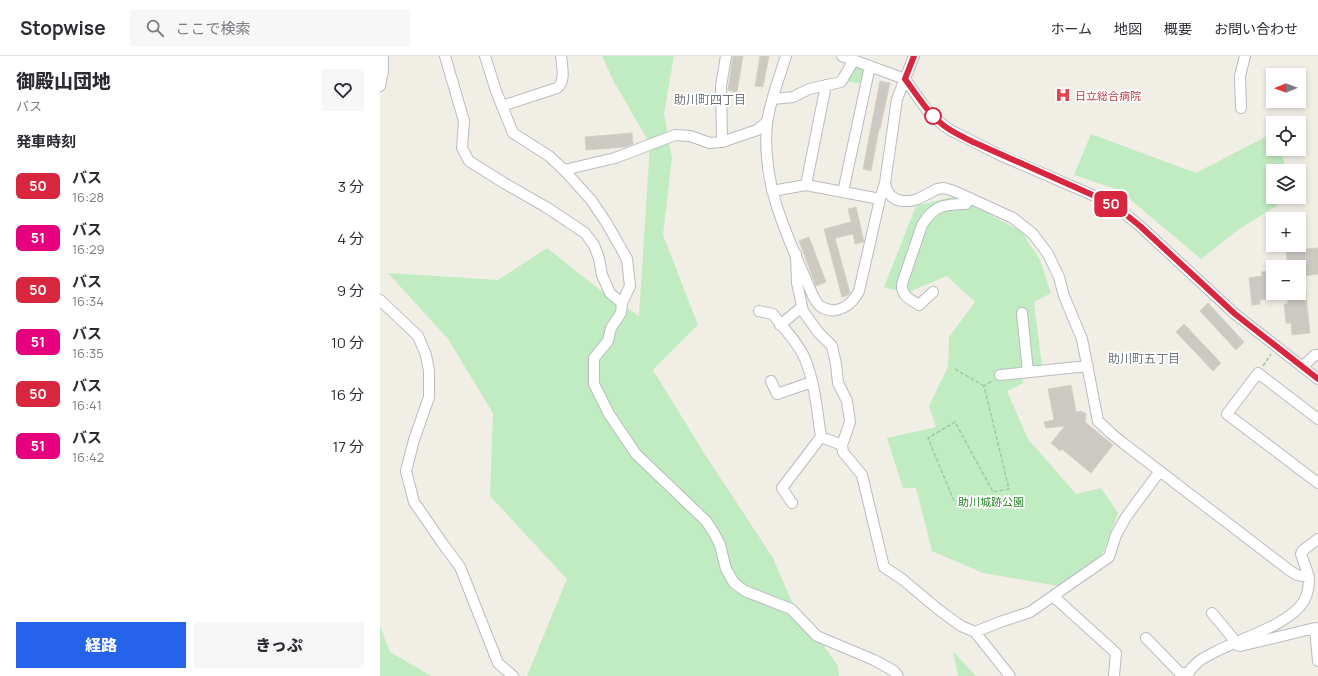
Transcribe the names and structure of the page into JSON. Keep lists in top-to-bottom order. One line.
{"districts":["助川町四丁目","助川町五丁目"],"parks":["助川城跡公園"],"places":{"hospital":["日立総合病院"]},"lines":["bus line 50"],"north":"left","page":{"header":"Stopwise","search":"ここで検索","nav":["ホーム","地図","概要","お問い合わせ"],"heading":[["御殿山団地","バス"],"発車時刻"],"on_map":"50","map_buttons":["+","−"],"list":[{"mark":"50","name":"バス","note":"16:28","value":"3 分"},{"mark":"51","name":"バス","note":"16:29","value":"4 分"},{"mark":"50","name":"バス","note":"16:34","value":"9 分"},{"mark":"51","name":"バス","note":"16:35","value":"10 分"},{"mark":"50","name":"バス","note":"16:41","value":"16 分"},{"mark":"51","name":"バス","note":"16:42","value":"17 分"}],"buttons":["経路","きっぷ"]}}
